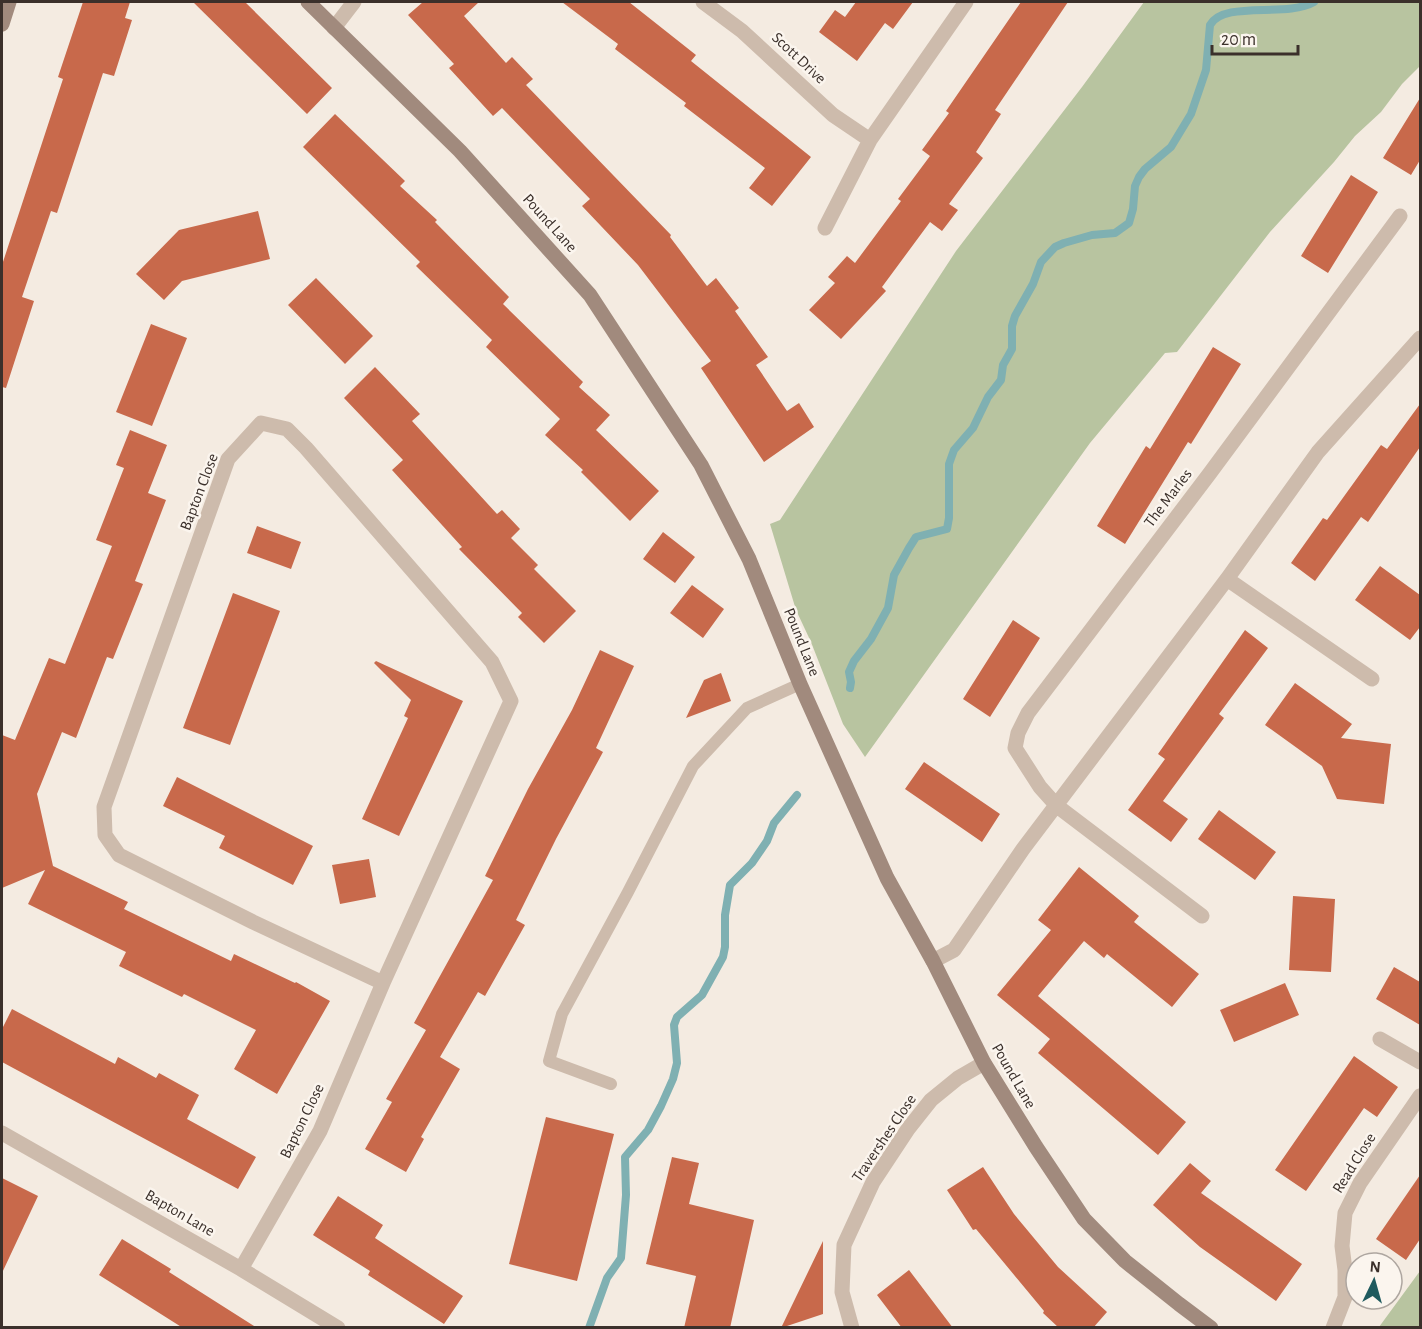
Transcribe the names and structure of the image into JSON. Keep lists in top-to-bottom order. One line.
{"streets":{"street":["Scott Drive","Pound Lane","Bapton Close","The Marles","Travershes Close","Read Close","Bapton Lane"]},"crossings":[["Pound Lane","Travershes Close"],["Bapton Close","Bapton Lane"]],"scale_bar":"20 m","north":"top"}
